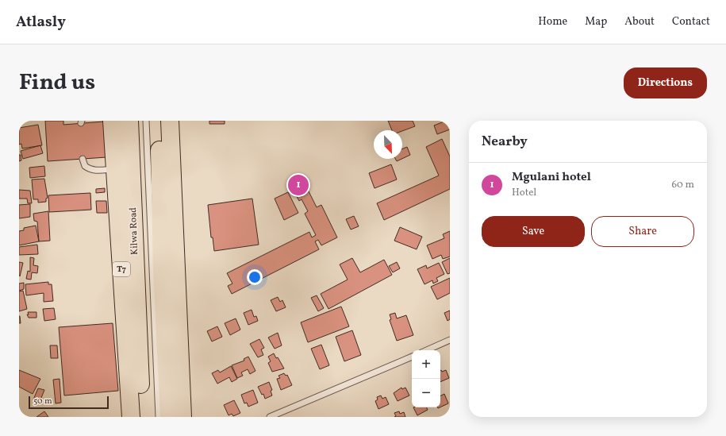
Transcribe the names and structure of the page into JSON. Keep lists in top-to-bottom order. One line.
{"streets":{"highway":["Kilwa Road","T7"]},"scale_bar":"50 m","north":"bottom right","page":{"header":"Atlasly","nav":["Home","Map","About","Contact"],"title":"Find us","buttons":["Directions",["Save","Share"]],"heading":"Nearby","list":[{"mark":"1","name":"Mgulani hotel","note":"Hotel","value":"60 m"}],"pins":"1","map_buttons":["+","−"],"scale":"50 m"}}
